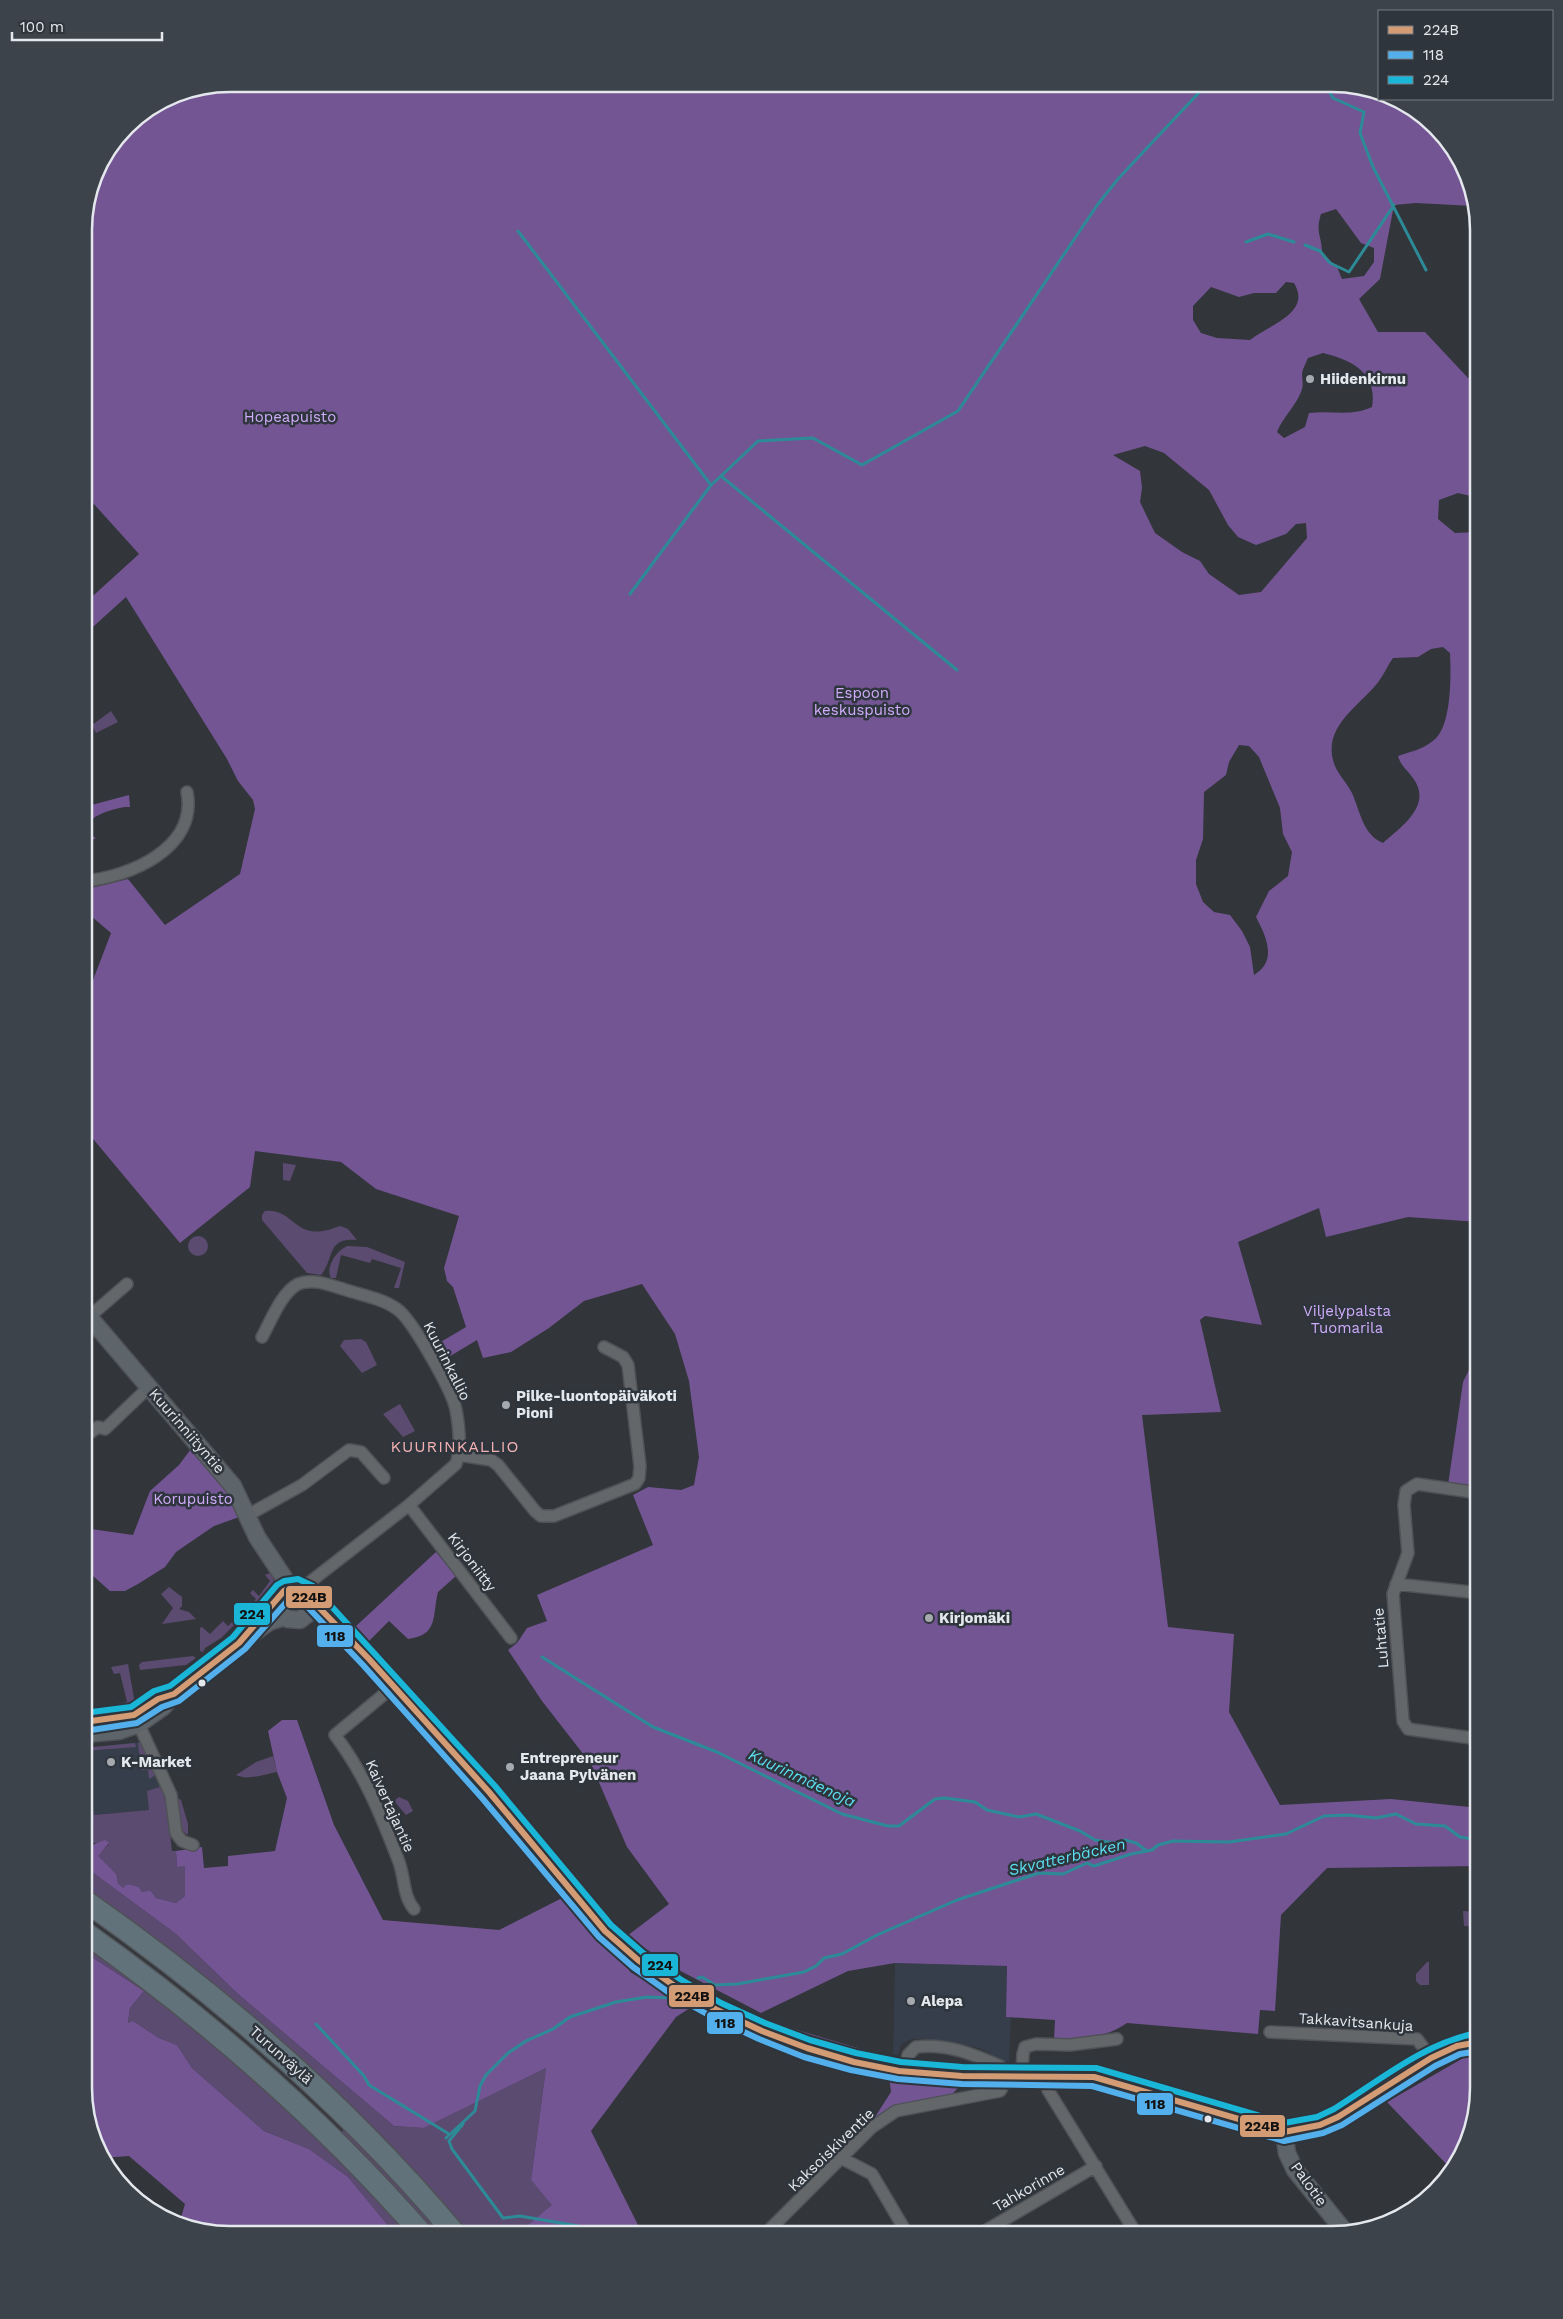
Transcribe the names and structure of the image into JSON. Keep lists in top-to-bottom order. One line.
{"streets":{"highway":["Turunväylä"],"street":["Kuurinkallio","Kuurinniityntie","Kirjoniitty","Luhtatie","Kaivertajantie","Takkavitsankuja","Kaksoiskiventie","Palotie","Tahkorinne"]},"districts":["KUURINKALLIO"],"water":["Kuurinmäenoja","Skvatterbäcken"],"parks":["Hopeapuisto","Espoon keskuspuisto","Viljelypalsta Tuomarila","Korupuisto"],"places":["Hiidenkirnu","Pilke-luontopäiväkoti Pioni","Kirjomäki","K-Market","Entrepreneur Jaana Pylvänen","Alepa"],"lines":["transit line 224","transit line 224B","transit line 118"],"legend":["224B","118","224"],"scale_bar":"100 m"}
